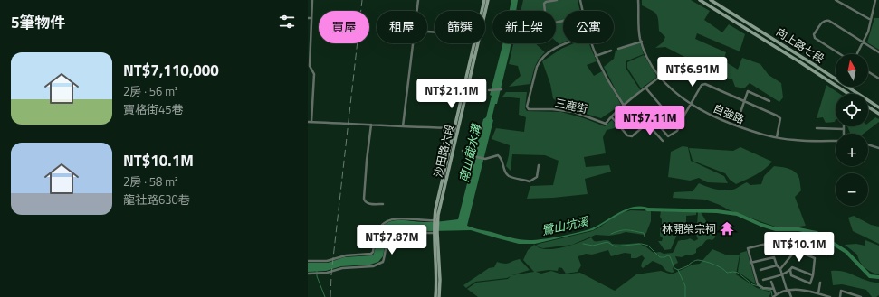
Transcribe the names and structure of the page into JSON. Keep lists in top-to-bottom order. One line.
{"streets":{"street":["向上路七段","三鹿街","自強路","沙田路六段"]},"crossings":[["三鹿街","自強路"]],"water":["南山截水溝","鷺山坑溪"],"places":{"temple":["林開榮宗祠"]},"north":"top","page":{"heading":"5筆物件","chip":["買屋","租屋","篩選","新上架","公寓"],"list":[{"name":"NT$7,110,000","note":"2房 · 56 m² · 寶格街45巷"},{"name":"NT$10.1M","note":"2房 · 58 m² · 龍社路630巷"}],"map_buttons":["+","−"],"price":["NT$6.91M","NT$21.1M","NT$7.11M","NT$7.87M","NT$10.1M"]}}
